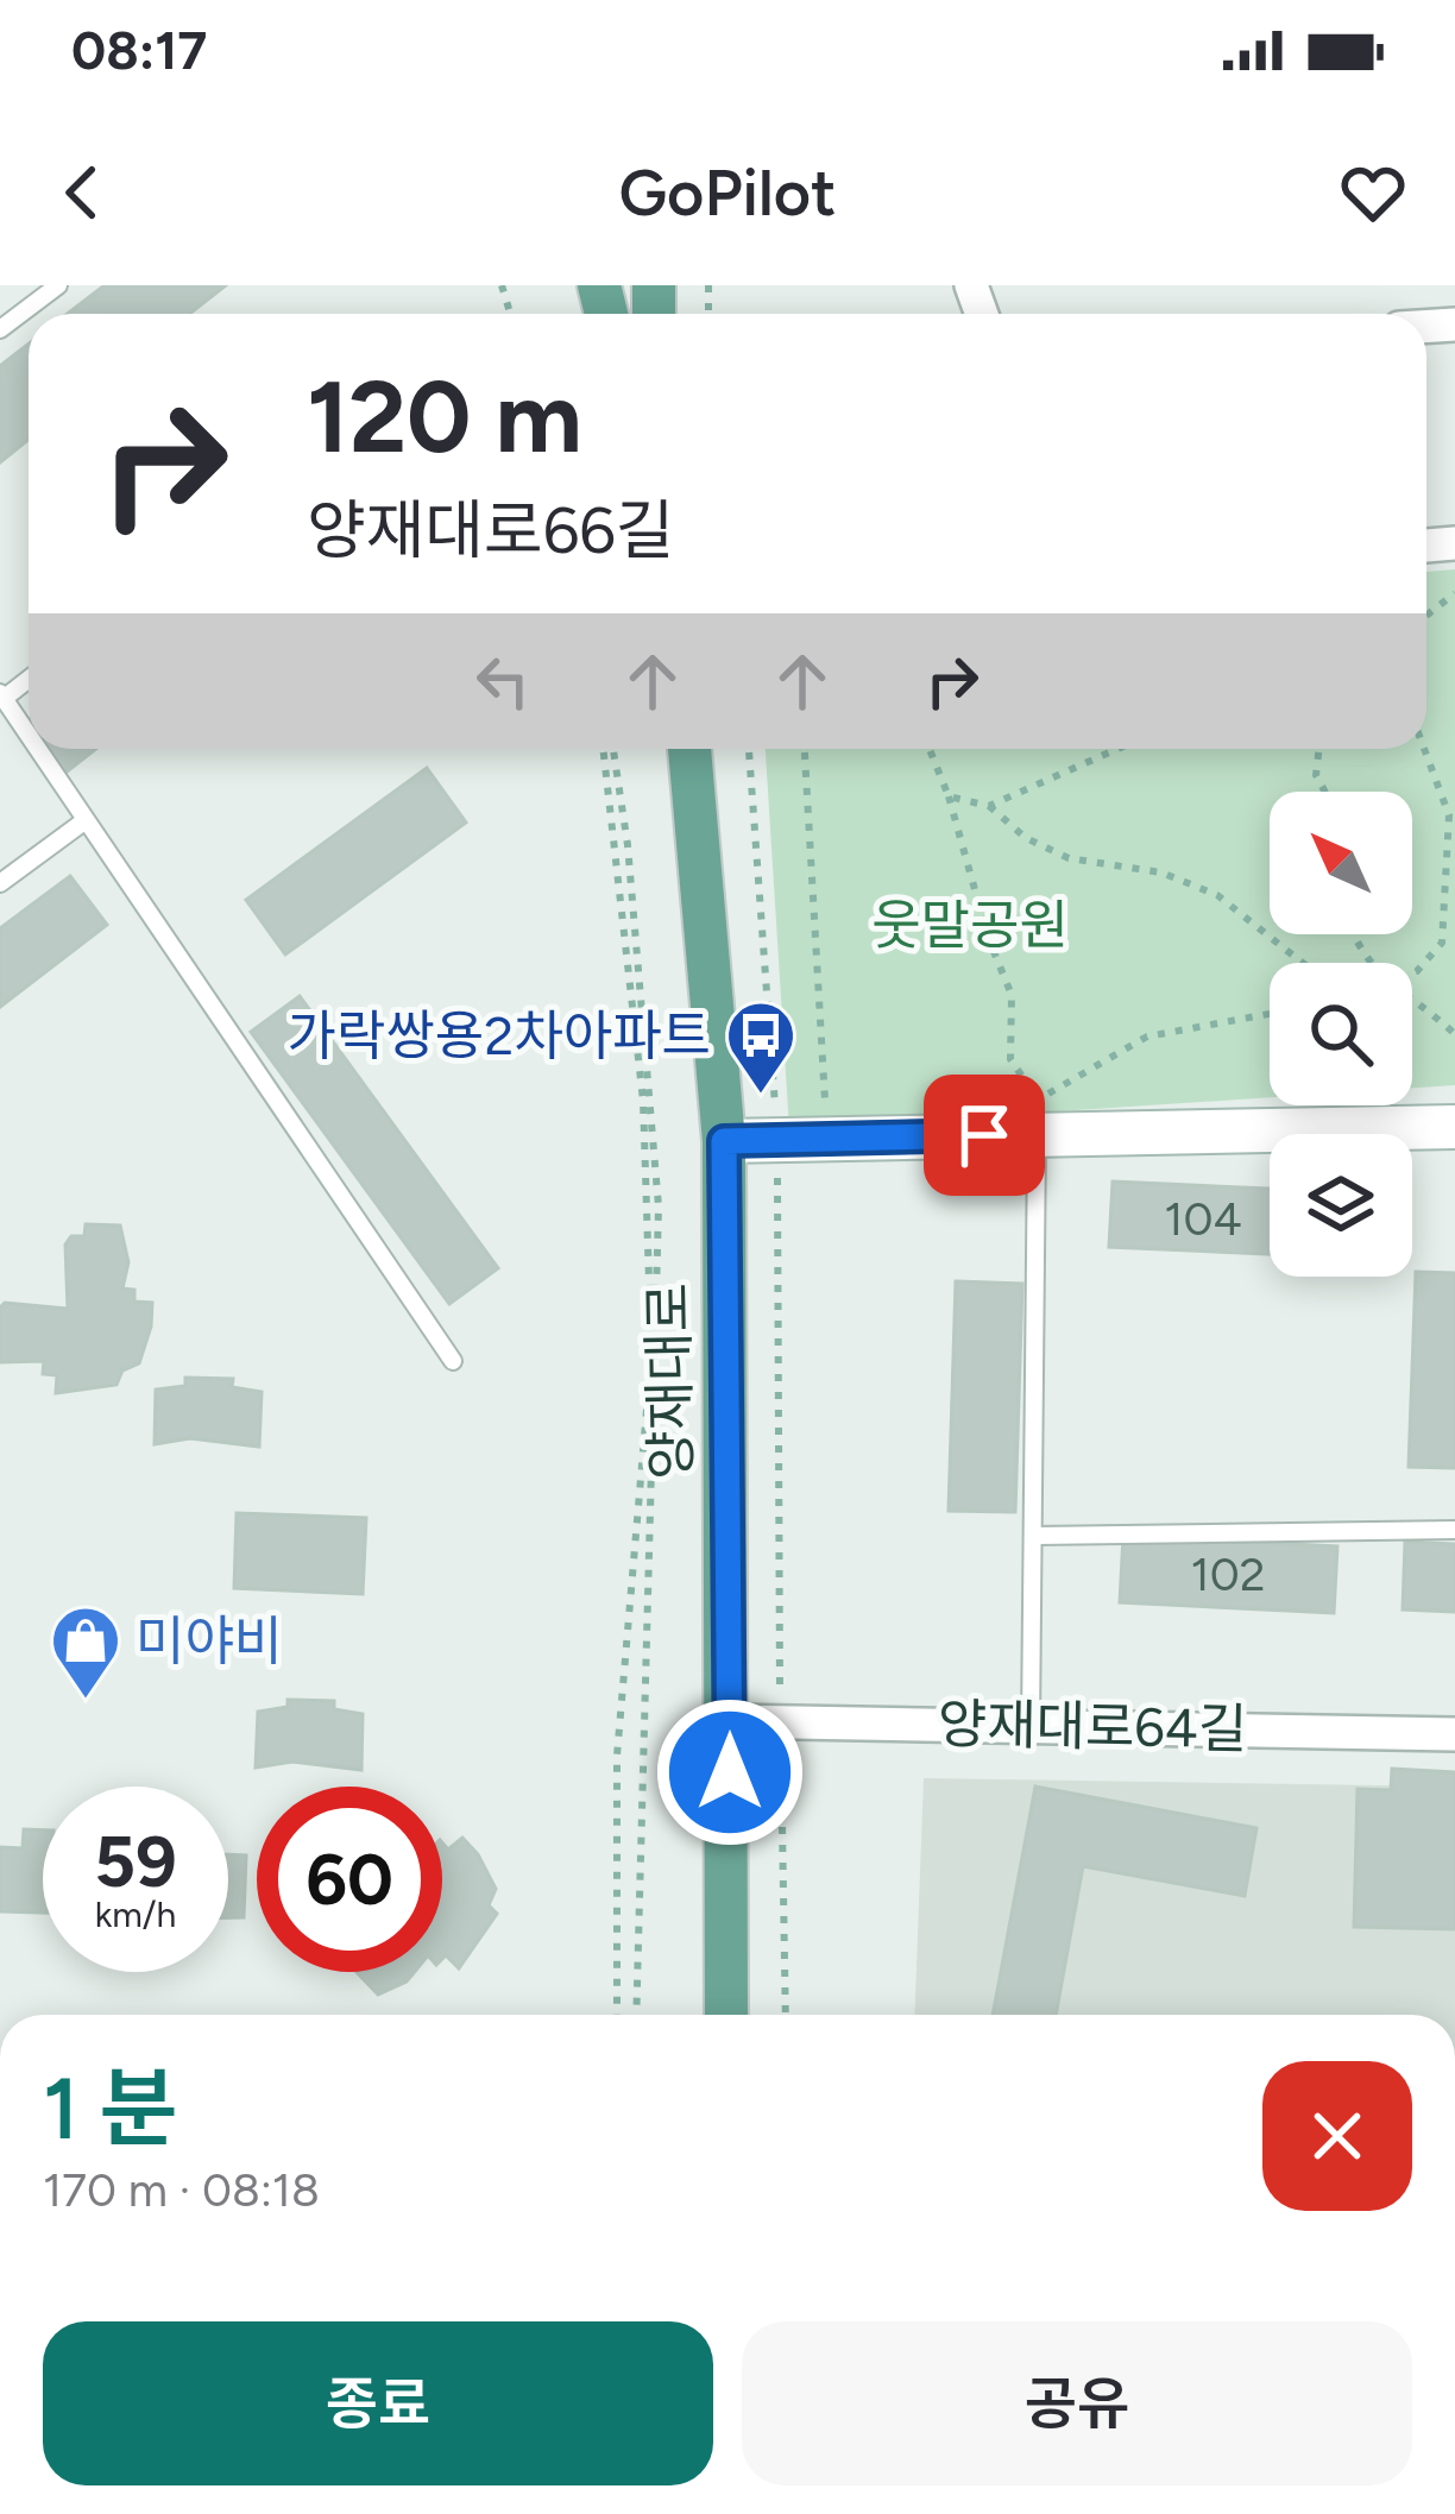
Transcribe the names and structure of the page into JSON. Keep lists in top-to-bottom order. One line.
{"streets":{"main road":["양재대로"],"street":["양재대로64길"]},"crossings":[["양재대로","양재대로64길"]],"parks":["웃말공원"],"places":{"bus stop":["가락쌍용2차아파트"],"shop":["미야비"]},"house_numbers":["104","102"],"north":"top left","page":{"status":"08:17","header":"GoPilot","turn":["120 m","양재대로66길"],"speed":"59 km/h","limit":"60","heading":["1 분","170 m · 08:18"],"buttons":["종료","공유"]}}
